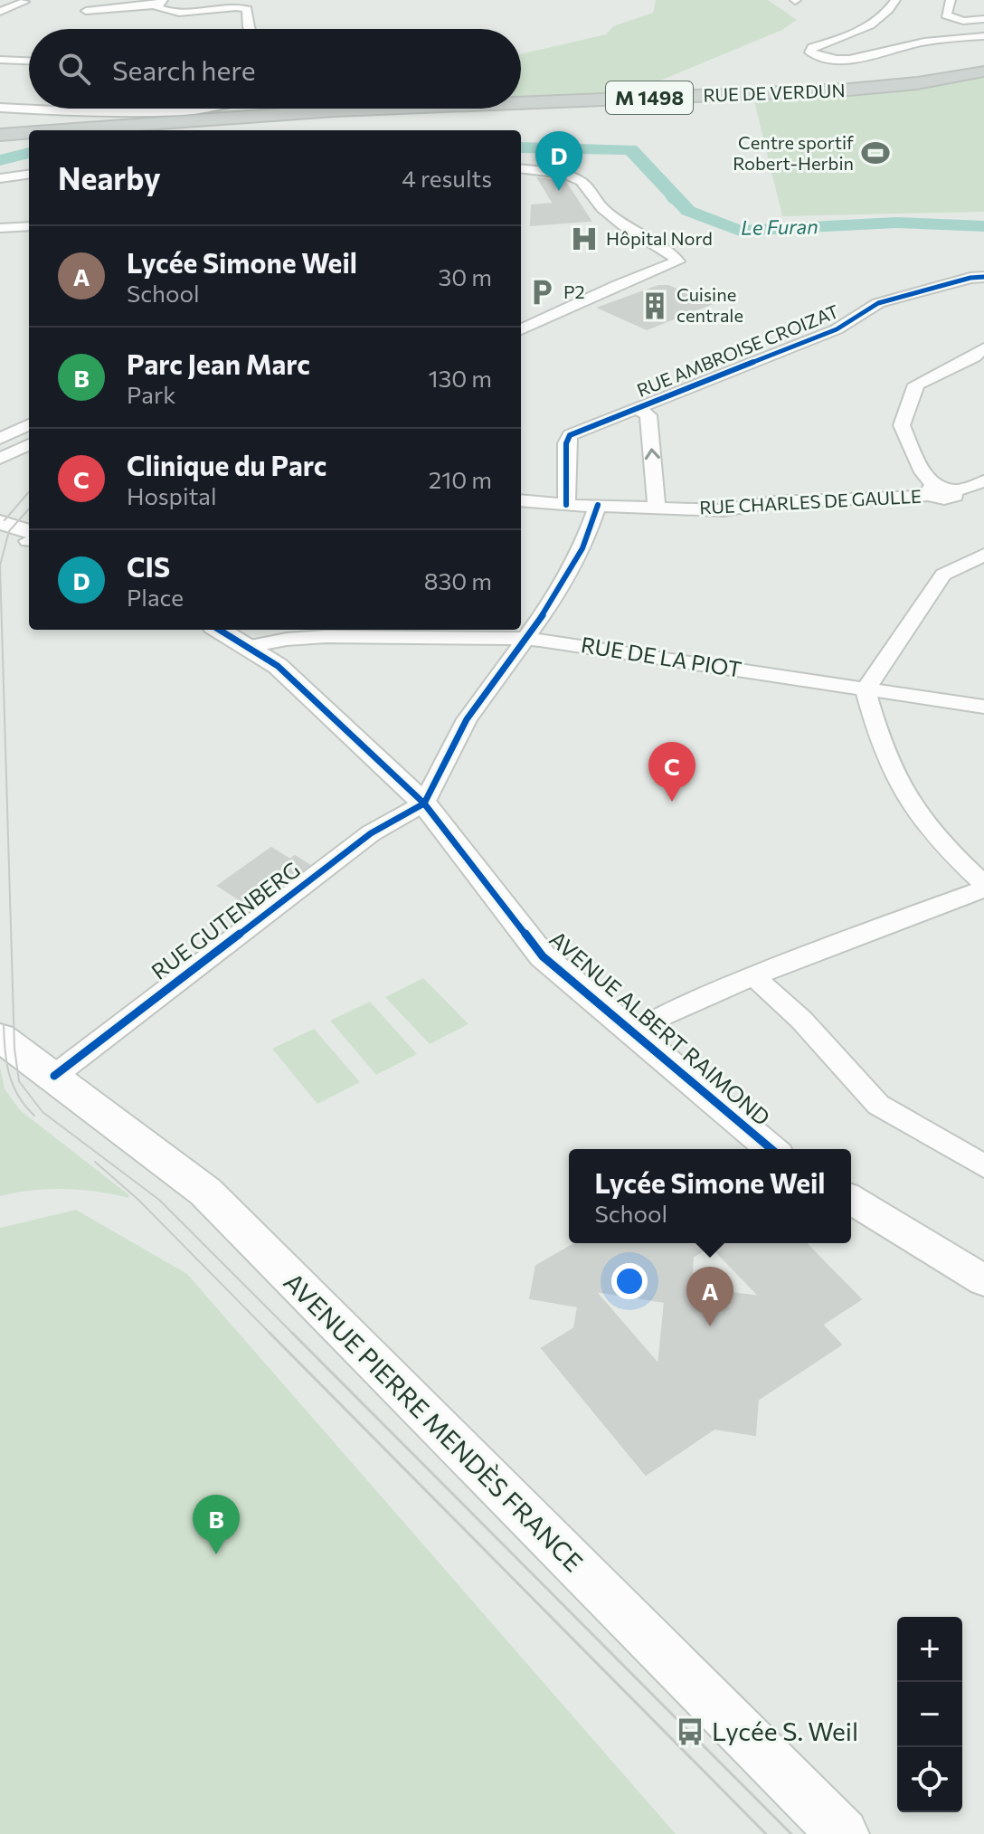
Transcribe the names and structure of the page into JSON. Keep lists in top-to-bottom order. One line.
{"streets":{"main road":["RUE DE VERDUN","M 1498","AVENUE PIERRE MENDÈS FRANCE"],"street":["RUE AMBROISE CROIZAT","RUE CHARLES DE GAULLE","RUE DE LA PIOT","RUE GUTENBERG","AVENUE ALBERT RAIMOND"]},"crossings":[["RUE AMBROISE CROIZAT","RUE CHARLES DE GAULLE"],["RUE DE LA PIOT","AVENUE ALBERT RAIMOND"],["RUE GUTENBERG","AVENUE ALBERT RAIMOND"],["RUE GUTENBERG","AVENUE PIERRE MENDÈS FRANCE"]],"water":["Le Furan"],"places":{"sports":["Centre sportif Robert-Herbin"],"hospital":["Hôpital Nord"],"parking":["P2"],"building":["Cuisine centrale"],"bus stop":["Lycée S. Weil"]},"page":{"search":"Search here","heading":["Nearby","4 results"],"pins":["D","C","A","B"],"list":[{"mark":"A","name":"Lycée Simone Weil","note":"School","value":"30 m"},{"mark":"B","name":"Parc Jean Marc","note":"Park","value":"130 m"},{"mark":"C","name":"Clinique du Parc","note":"Hospital","value":"210 m"},{"mark":"D","name":"CIS","note":"Place","value":"830 m"}],"popup":["Lycée Simone Weil","School"],"map_buttons":["+","−"]}}
